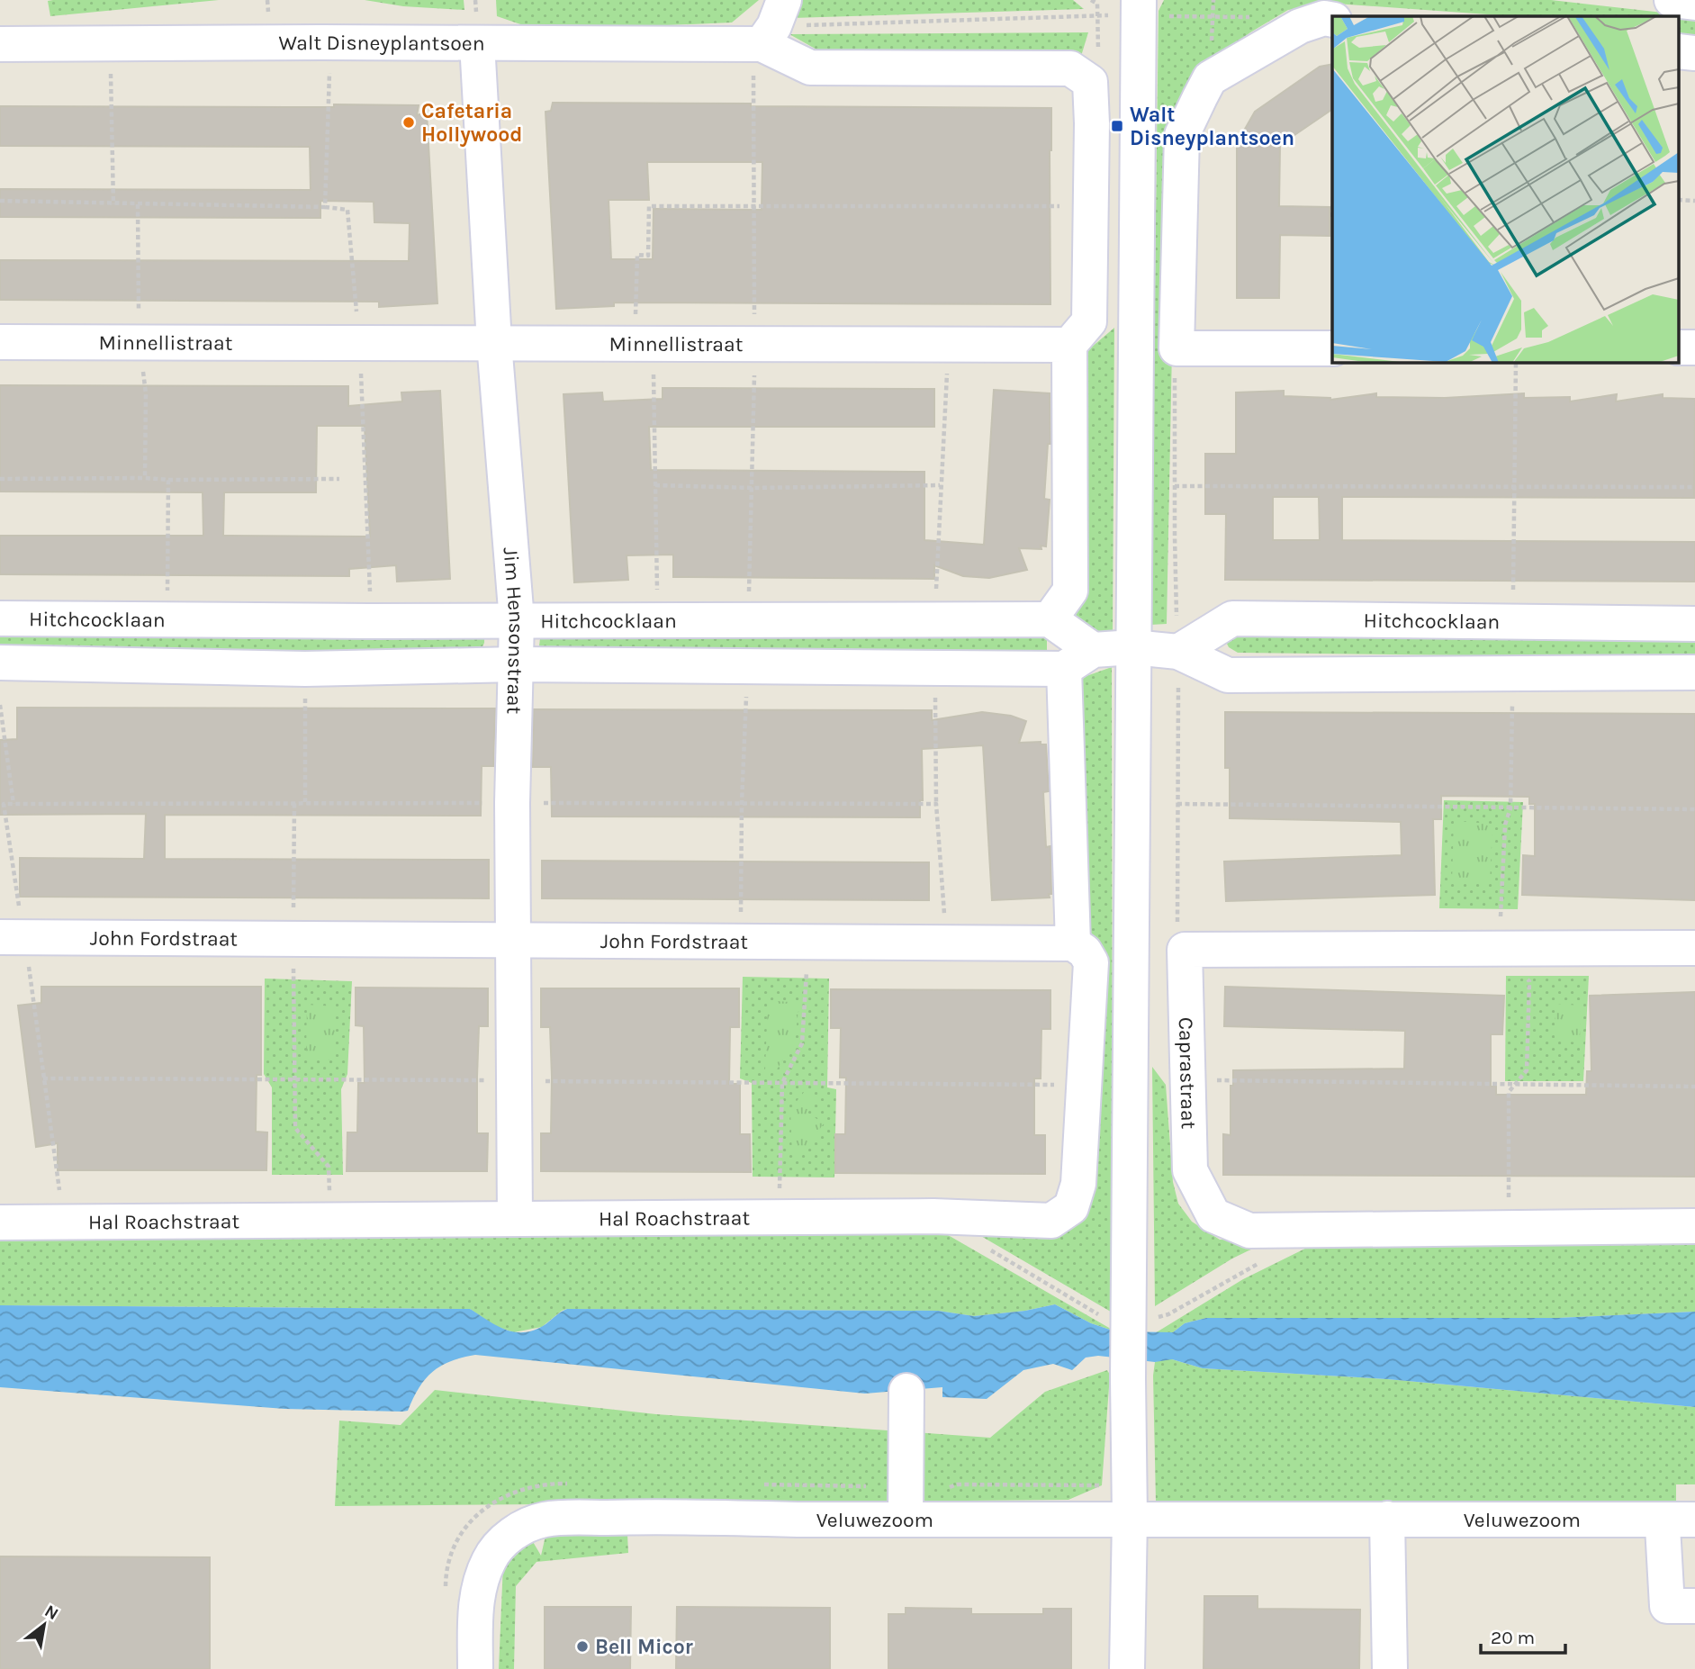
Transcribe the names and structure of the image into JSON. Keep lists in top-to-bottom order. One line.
{"streets":{"street":["Walt Disneyplantsoen","Minnellistraat","Hitchcocklaan","Jim Hensonstraat","John Fordstraat","Caprastraat","Hal Roachstraat","Veluwezoom"]},"crossings":[["Walt Disneyplantsoen","Jim Hensonstraat"],["Minnellistraat","Jim Hensonstraat"],["Hitchcocklaan","Jim Hensonstraat"],["Jim Hensonstraat","John Fordstraat"],["Jim Hensonstraat","Hal Roachstraat"],["John Fordstraat","Hal Roachstraat"]],"places":{"other":["Cafetaria Hollywood","Bell Micor"],"transit":["Walt Disneyplantsoen"]},"scale_bar":"20 m","north":"top right"}
